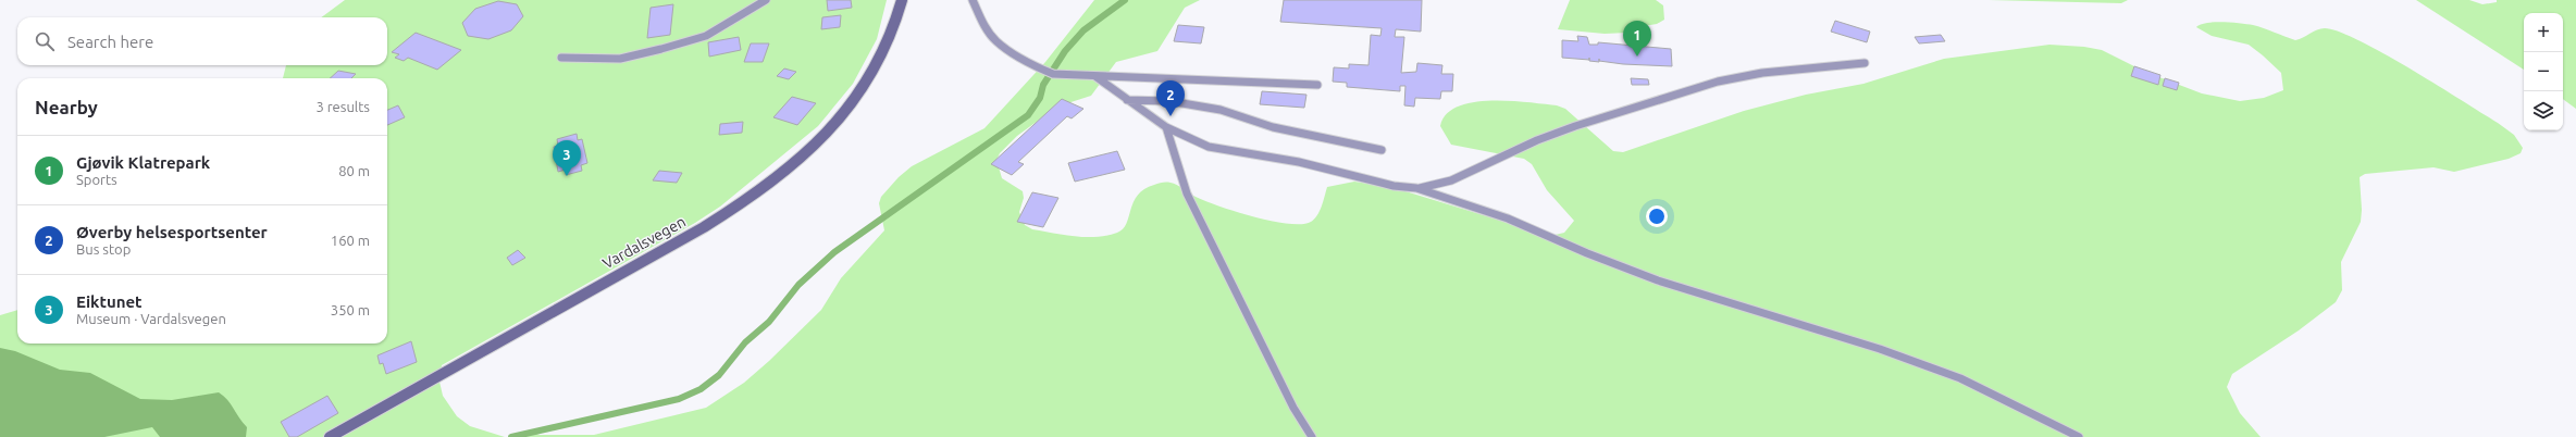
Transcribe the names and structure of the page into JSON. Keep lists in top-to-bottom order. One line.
{"streets":{"main road":["Vardalsvegen"]},"page":{"map_buttons":["+","−"],"search":"Search here","pins":["1","2","3"],"heading":["Nearby","3 results"],"list":[{"mark":"1","name":"Gjøvik Klatrepark","note":"Sports","value":"80 m"},{"mark":"2","name":"Øverby helsesportsenter","note":"Bus stop","value":"160 m"},{"mark":"3","name":"Eiktunet","note":"Museum · Vardalsvegen","value":"350 m"}]}}
